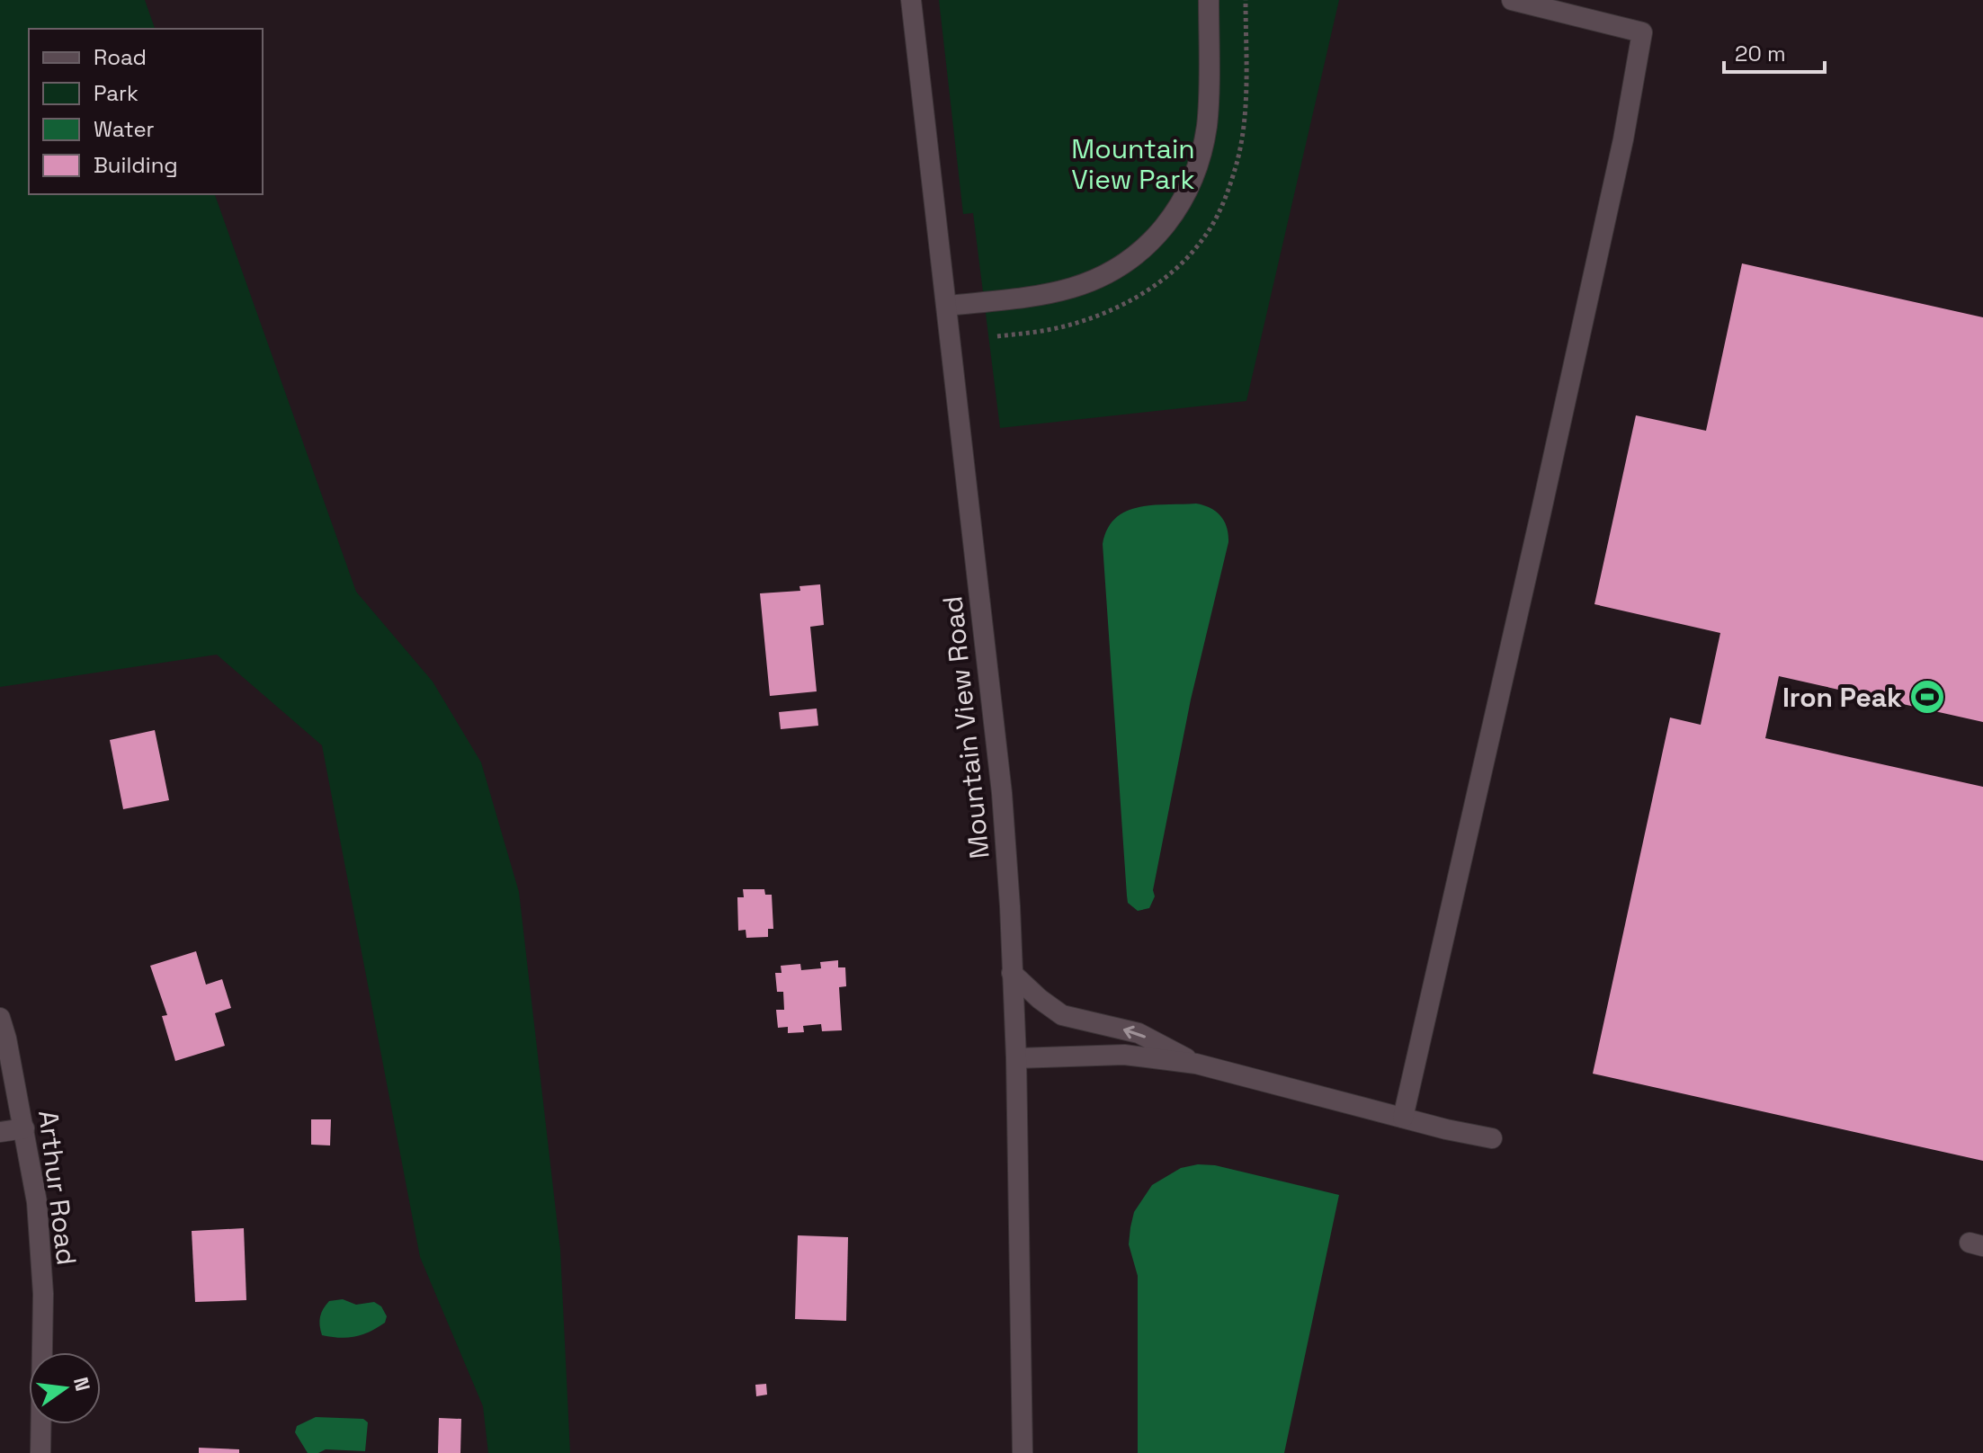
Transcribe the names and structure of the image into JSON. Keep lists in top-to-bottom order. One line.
{"streets":{"street":["Mountain View Road","Arthur Road"]},"parks":["Mountain View Park"],"places":{"sports":["Iron Peak"]},"legend":["Road","Park","Water","Building"],"scale_bar":"20 m","north":"right"}
